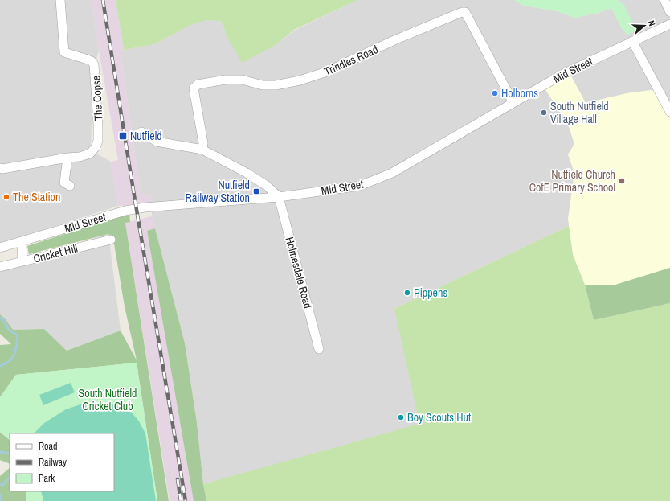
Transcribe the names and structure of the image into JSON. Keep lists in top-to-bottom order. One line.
{"streets":{"street":["Trindles Road","Mid Street","The Copse","Cricket Hill","Holmesdale Road"]},"crossings":[["Trindles Road","Mid Street"],["Mid Street","Holmesdale Road"]],"parks":["South Nutfield Cricket Club"],"places":{"other":["Holborns","South Nutfield Village Hall","Nutfield Church CofE Primary School","The Station","Pippens","Boy Scouts Hut"],"transit":["Nutfield","Nutfield Railway Station"]},"legend":["Road","Railway","Park"],"north":"right"}
